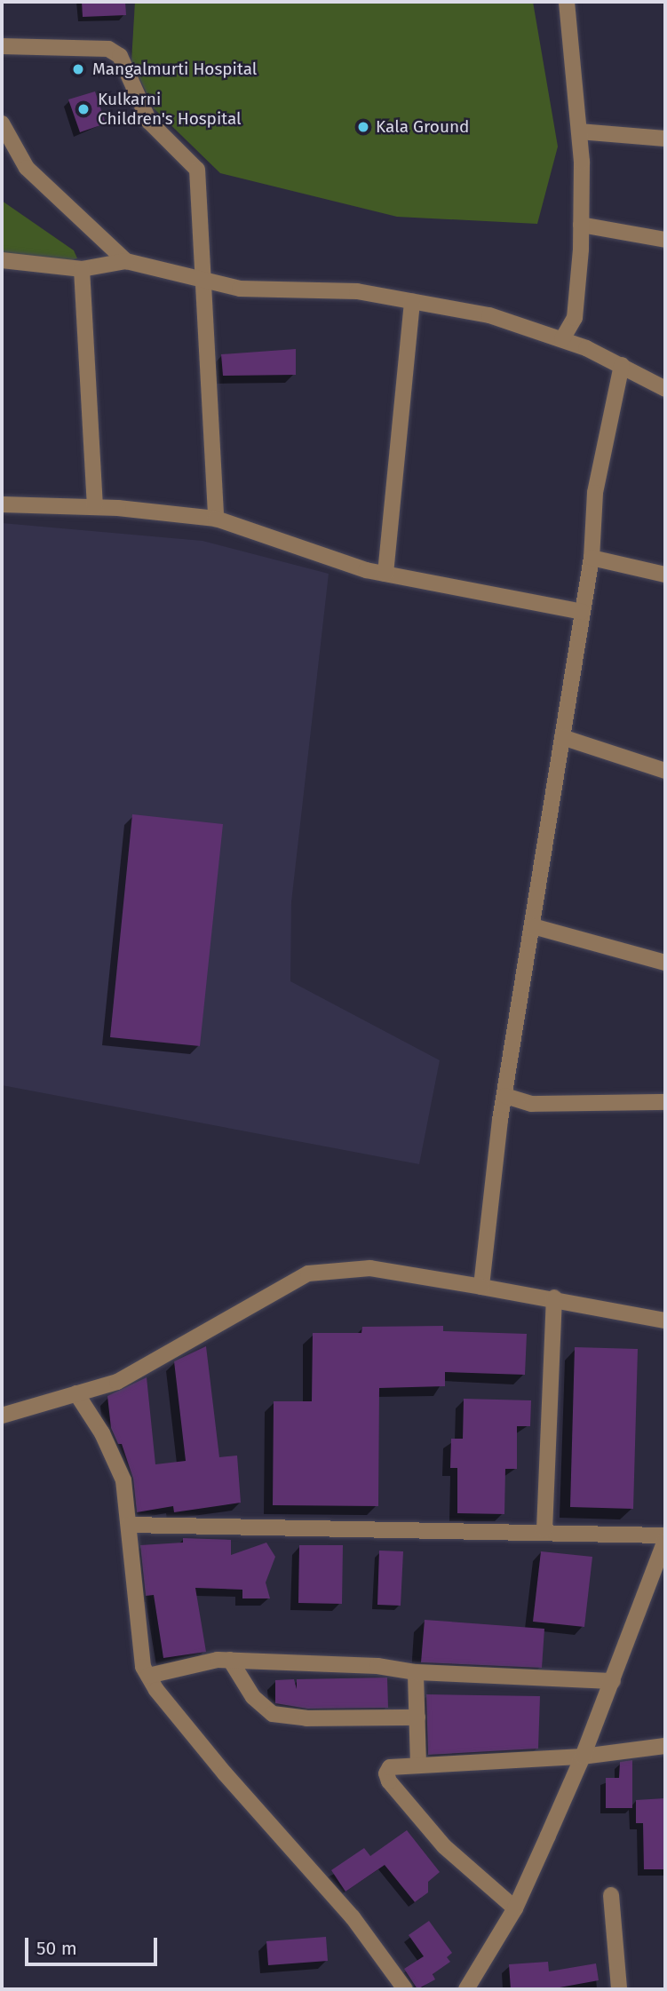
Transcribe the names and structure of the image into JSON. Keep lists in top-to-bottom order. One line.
{"places":["Mangalmurti Hospital","Kulkarni Children's Hospital","Kala Ground"],"scale_bar":"50 m"}
